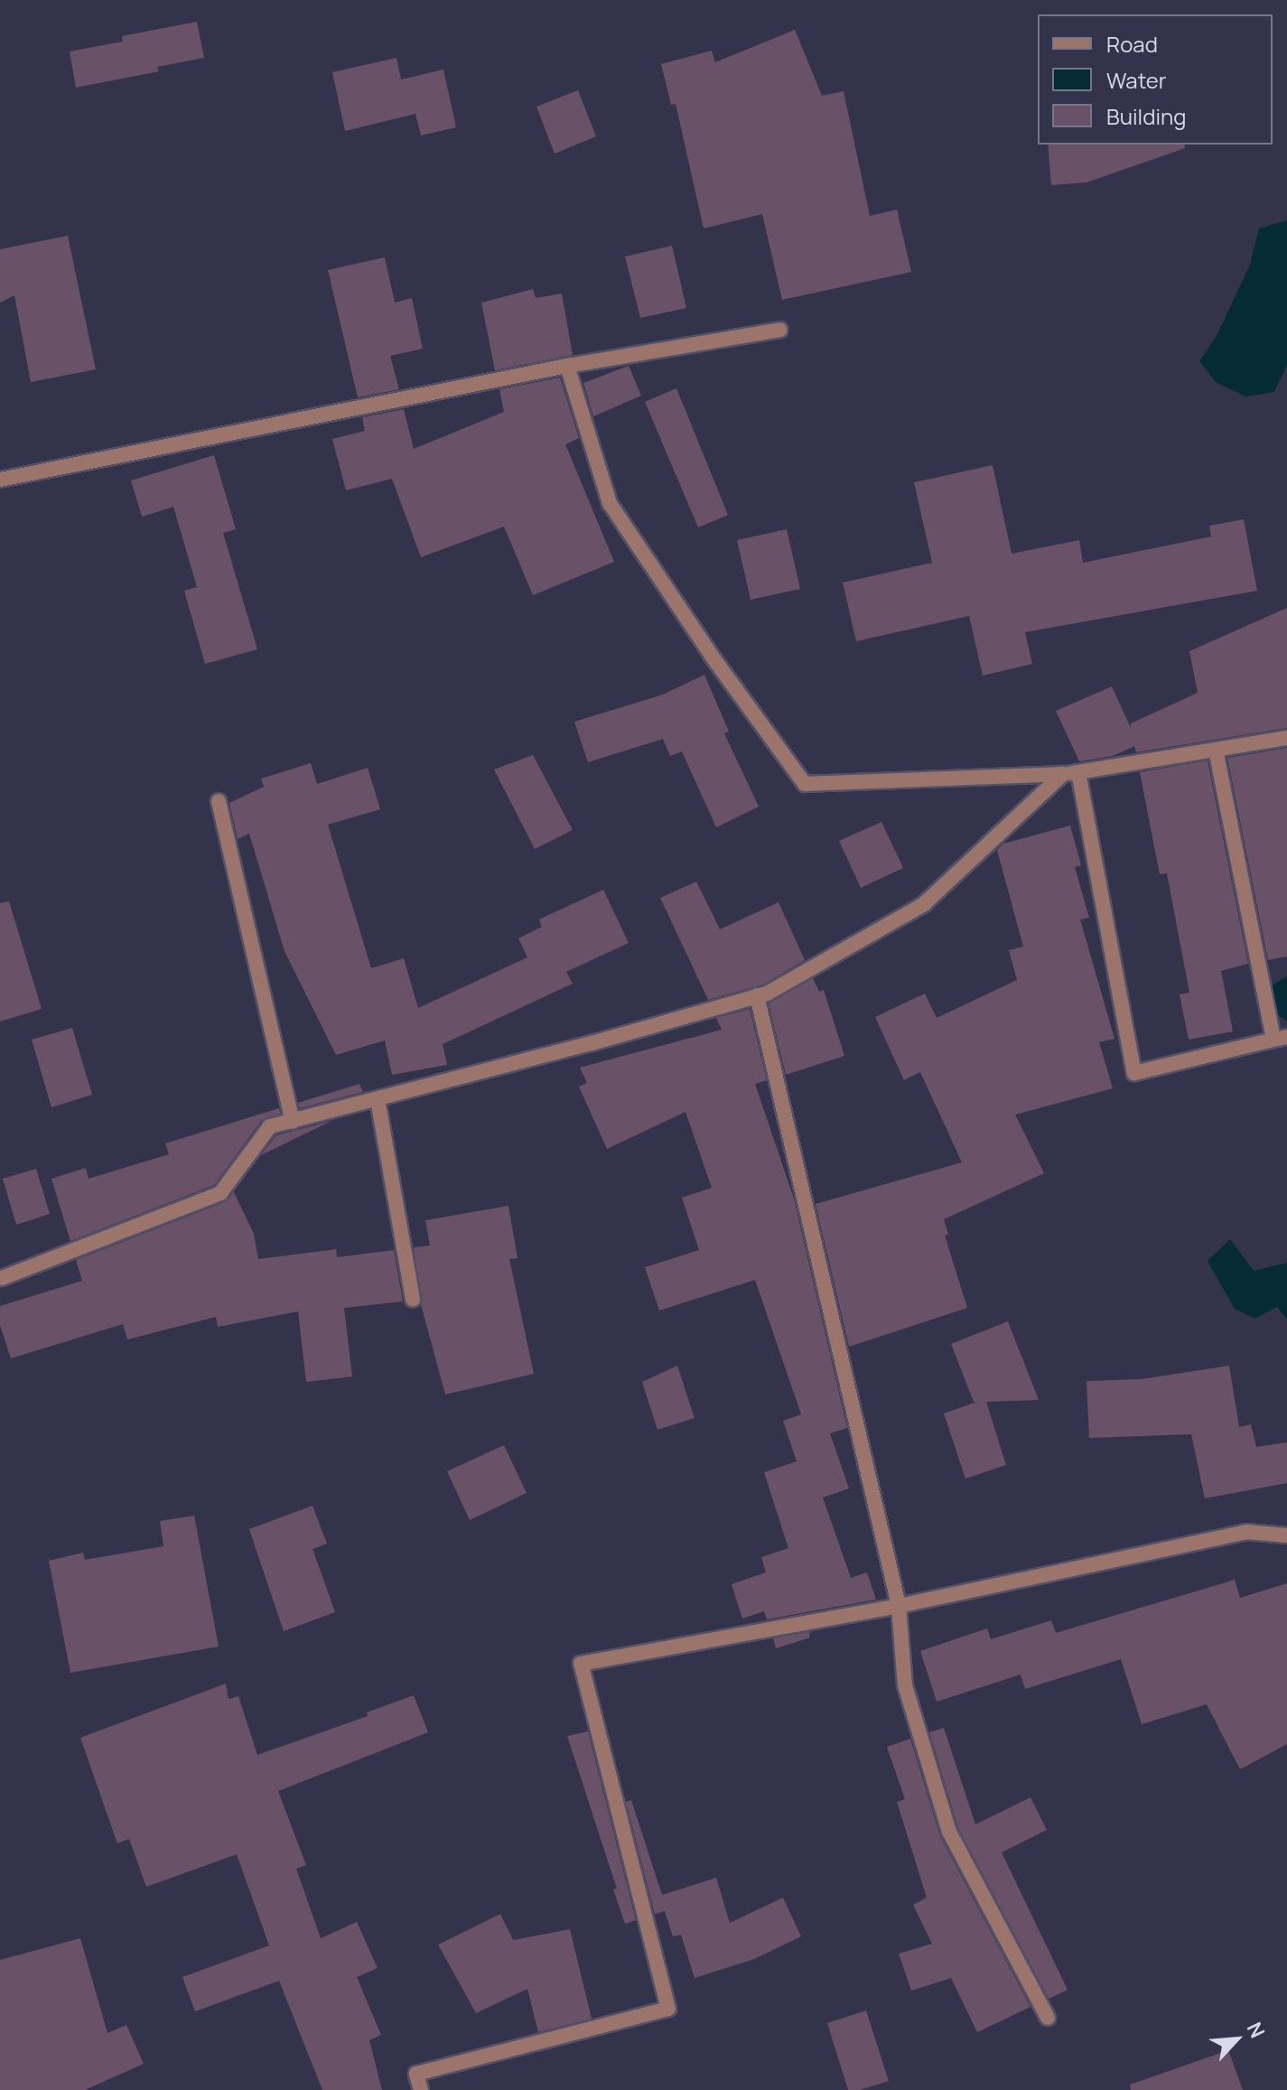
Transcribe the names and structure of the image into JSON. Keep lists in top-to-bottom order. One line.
{"legend":["Road","Water","Building"],"north":"top right"}
